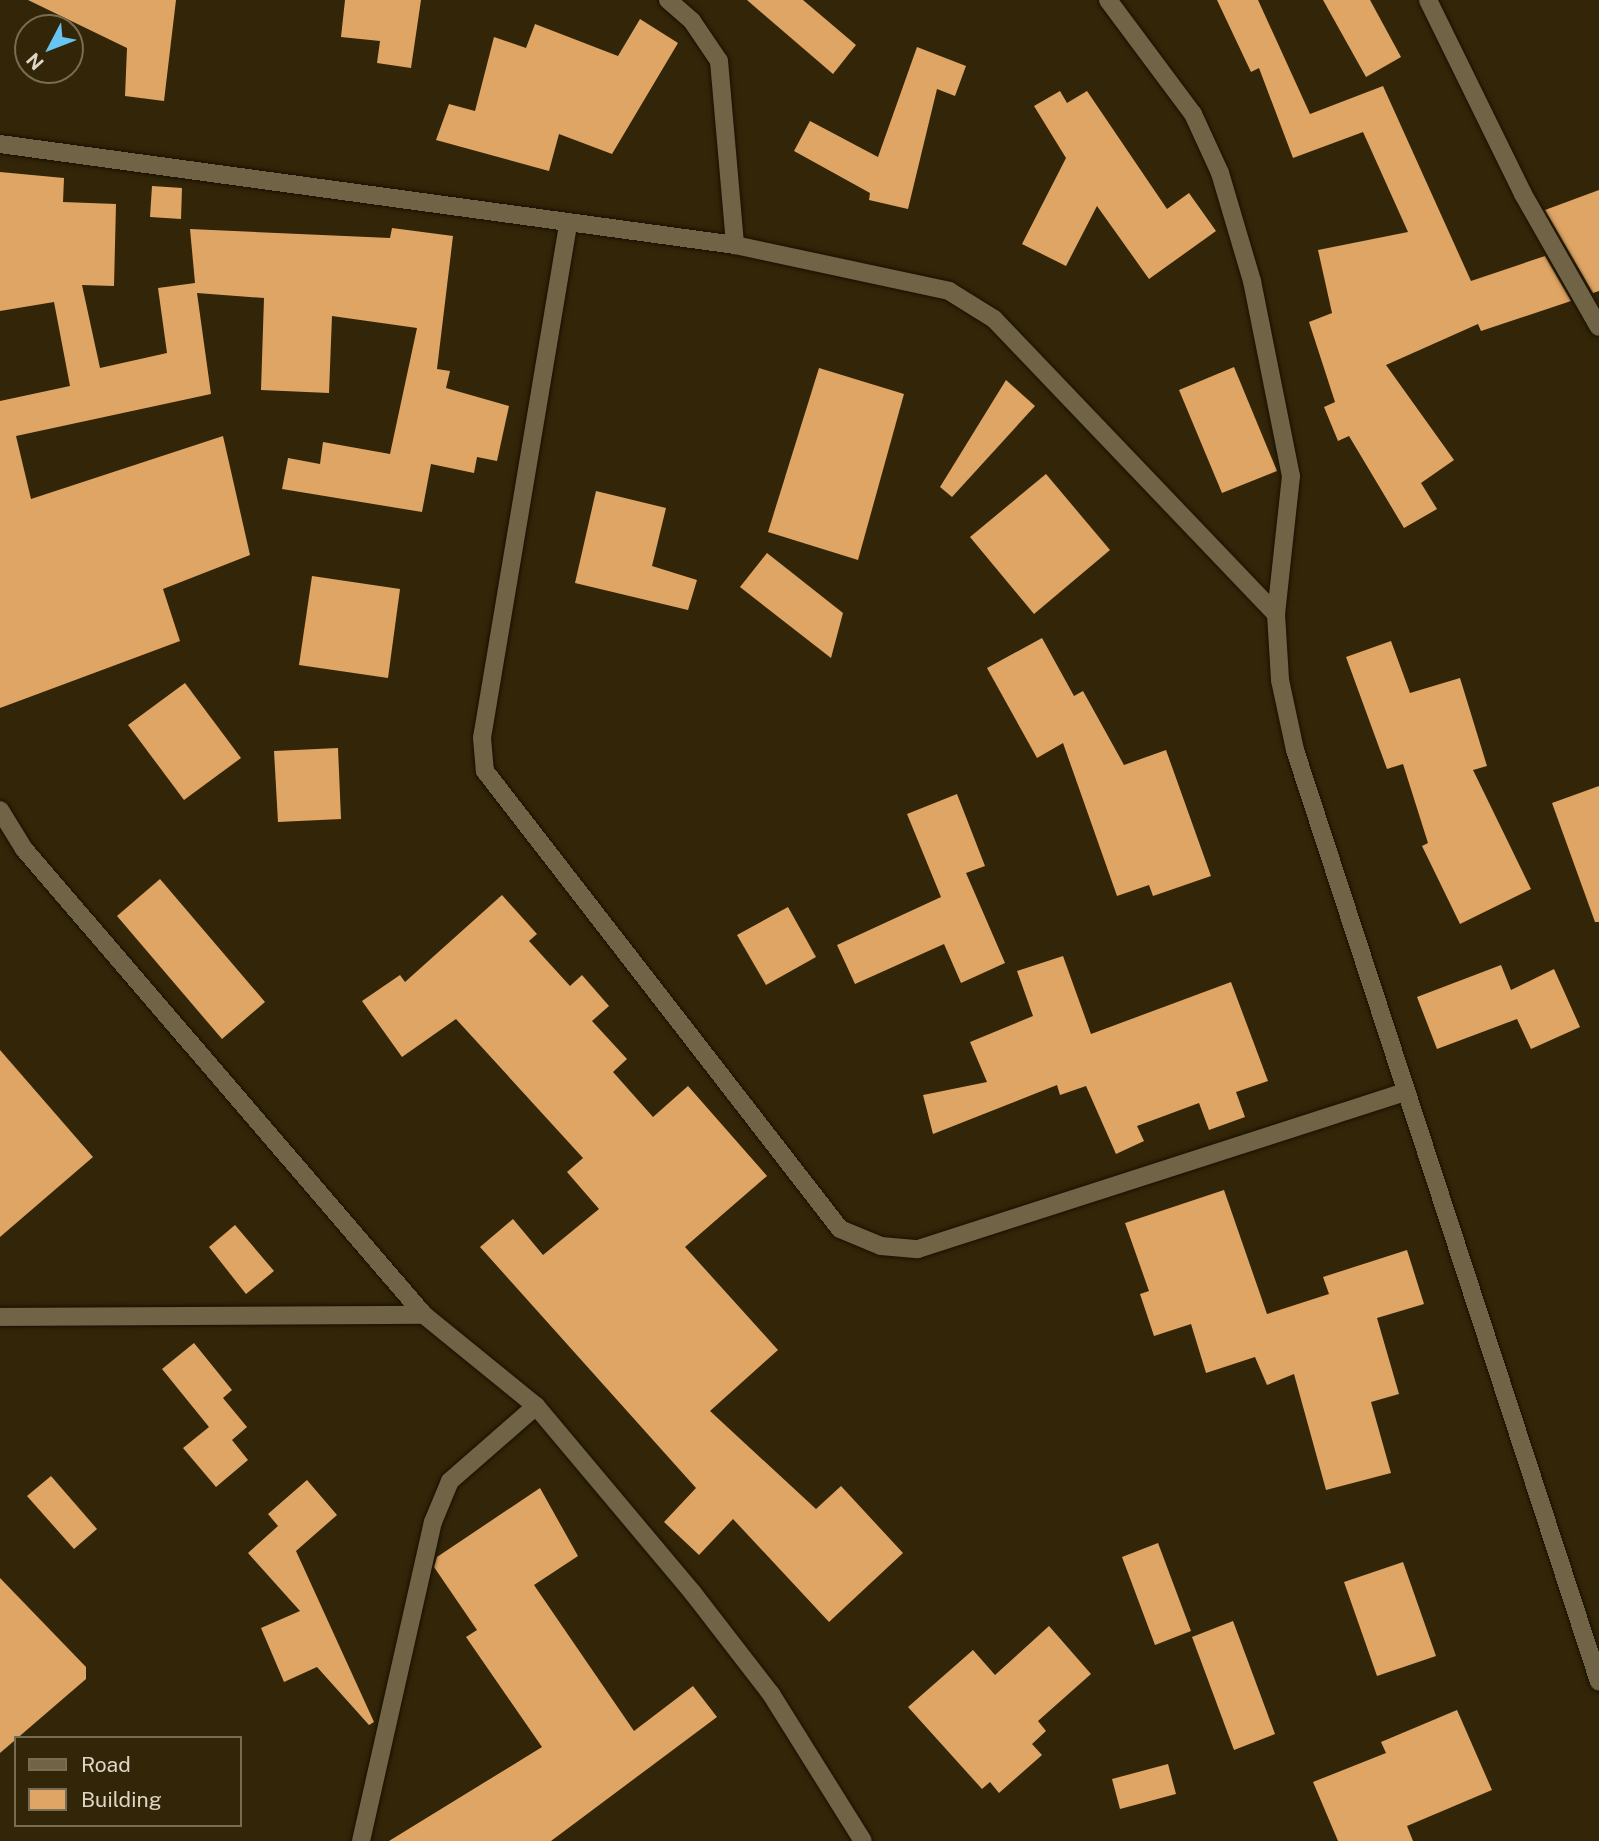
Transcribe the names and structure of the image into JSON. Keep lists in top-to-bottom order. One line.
{"legend":["Road","Building"],"north":"bottom left"}
